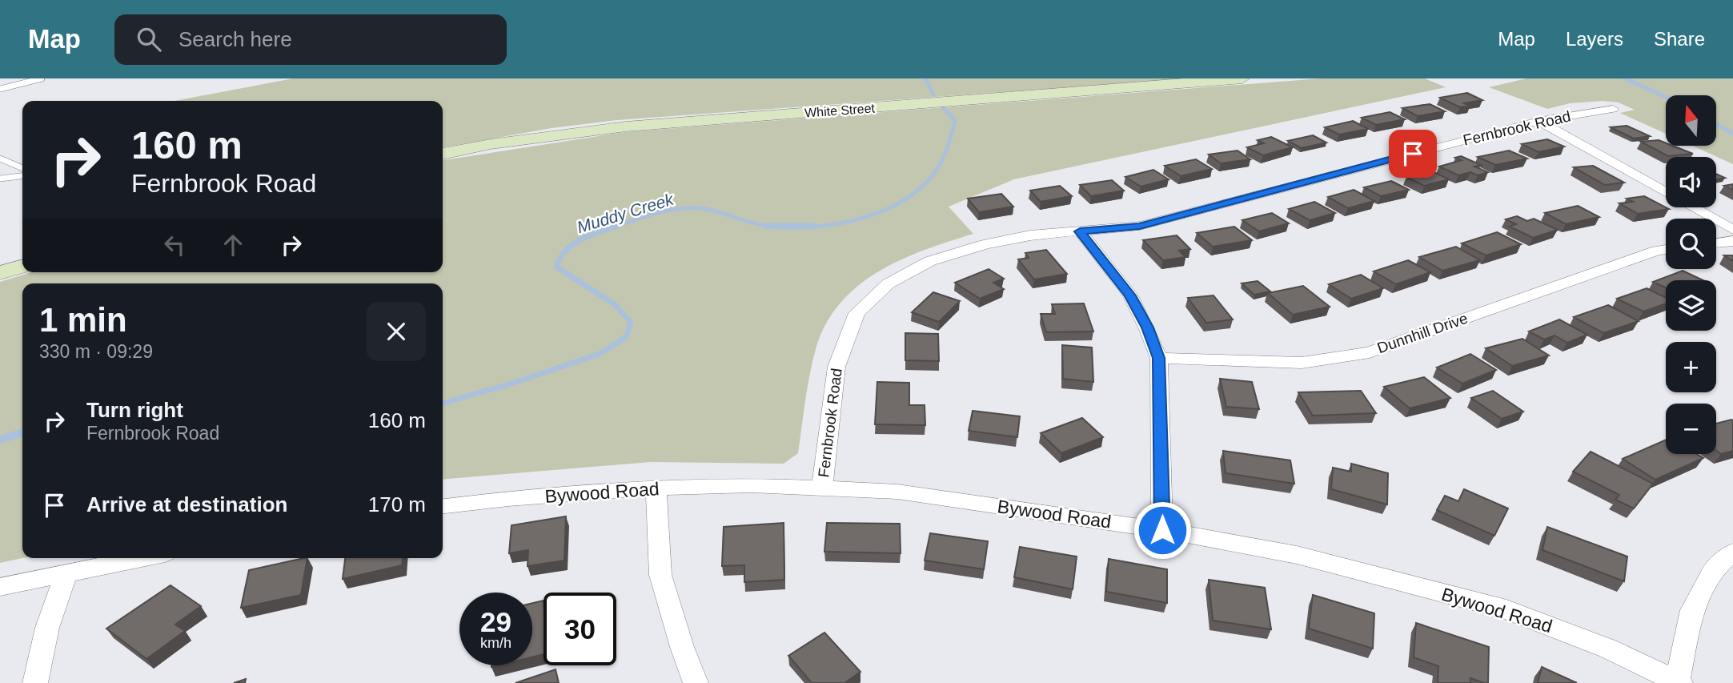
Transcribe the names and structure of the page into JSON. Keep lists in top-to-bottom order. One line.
{"streets":{"street":["White Street","Fernbrook Road","Dunnhill Drive","Bywood Road"]},"crossings":[["Fernbrook Road","Bywood Road"]],"water":["Muddy Creek"],"north":"top","page":{"header":"Map","search":"Search here","nav":["Map","Layers","Share"],"map_buttons":["+","−"],"turn":["160 m","Fernbrook Road"],"heading":["1 min","330 m · 09:29"],"list":[{"name":"Turn right","note":"Fernbrook Road","value":"160 m"},{"name":"Arrive at destination","value":"170 m"}],"speed":"29 km/h","limit":"30"}}
